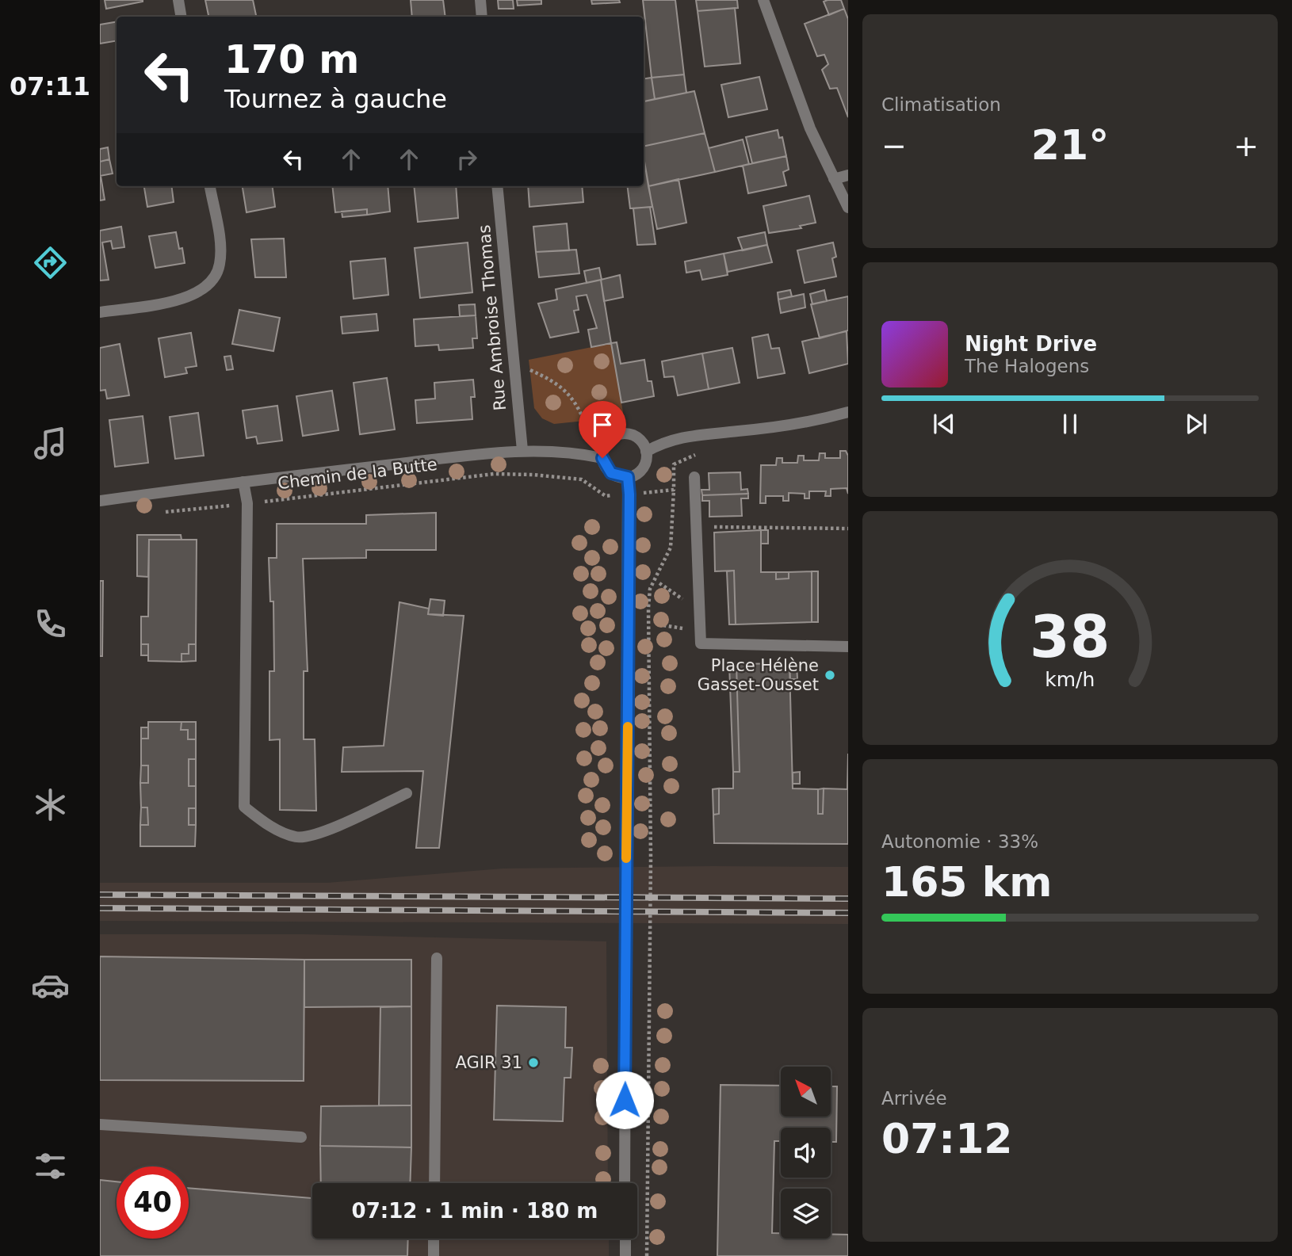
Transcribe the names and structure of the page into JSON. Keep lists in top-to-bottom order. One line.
{"streets":{"street":["Rue Ambroise Thomas","Chemin de la Butte"]},"crossings":[["Rue Ambroise Thomas","Chemin de la Butte"]],"places":["Place Hélène Gasset-Ousset","AGIR 31"],"north":"top left","page":{"tabs":"07:11","tile":["Climatisation",["Autonomie · 33%","165 km"],["Arrivée","07:12"]],"turn":["170 m","Tournez à gauche"],"heat":["−","21°","+"],"song":["Night Drive","The Halogens"],"limit":"40","trip":"07:12 · 1 min · 180 m","gauge":["38","km/h"]}}
